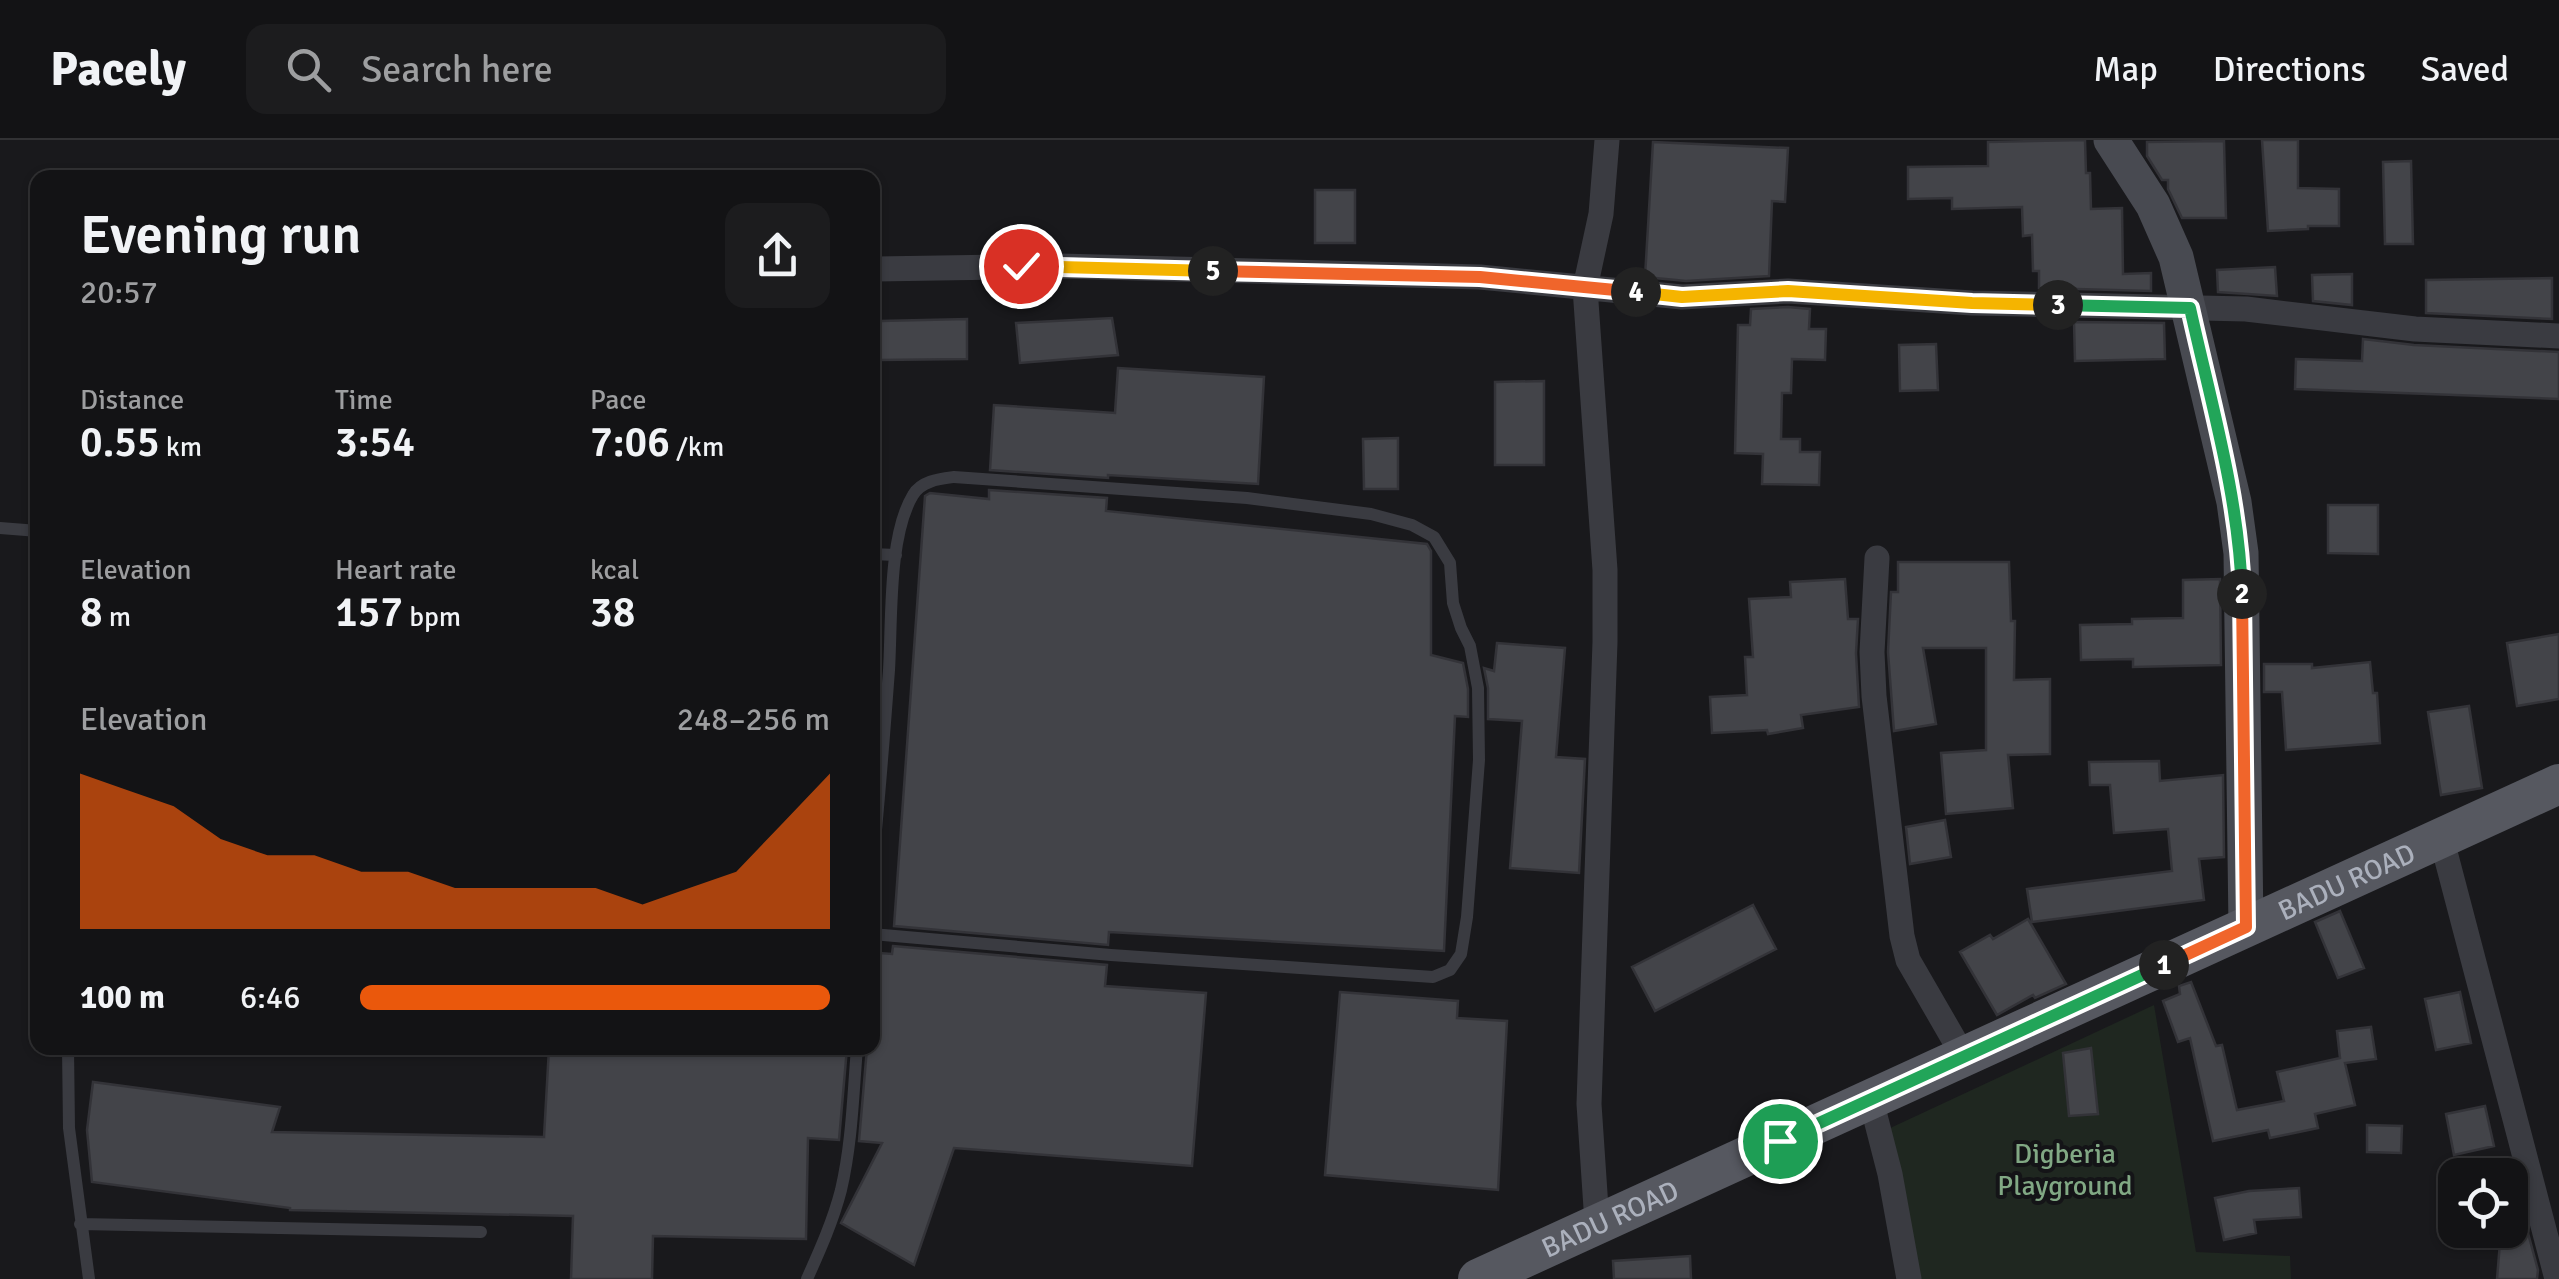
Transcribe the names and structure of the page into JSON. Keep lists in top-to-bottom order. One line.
{"streets":{"main road":["BADU ROAD"]},"parks":["Digberia Playground"],"page":{"header":"Pacely","search":"Search here","nav":["Map","Directions","Saved"],"heading":["Evening run","20:57"],"pins":["5","4","3","2","1"],"stats":[["Distance","0.55 km"],["Time","3:54"],["Pace","7:06 /km"],["Elevation","8 m"],["Heart rate","157 bpm"],["kcal","38"]],"chart":["Elevation","248–256 m"],"list":[{"name":"100 m","note":"6:46"}]}}
